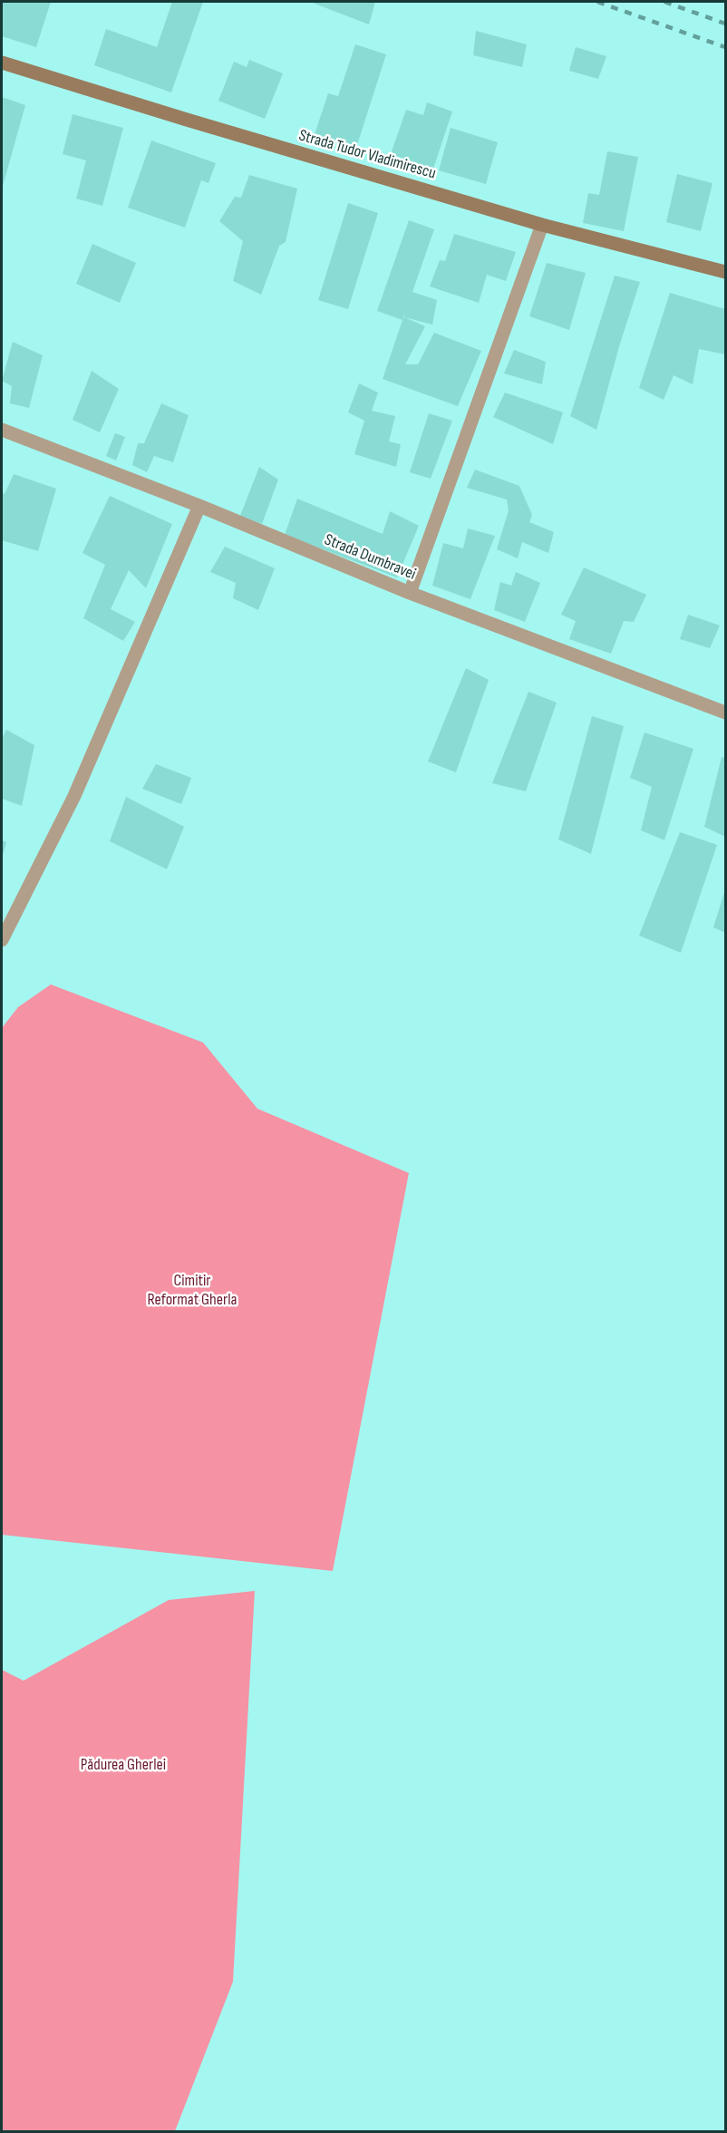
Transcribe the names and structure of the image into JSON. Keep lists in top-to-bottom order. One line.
{"streets":{"street":["Strada Tudor Vladimirescu","Strada Dumbravei"]},"parks":["Cimitir Reformat Gherla","Pădurea Gherlei"]}
